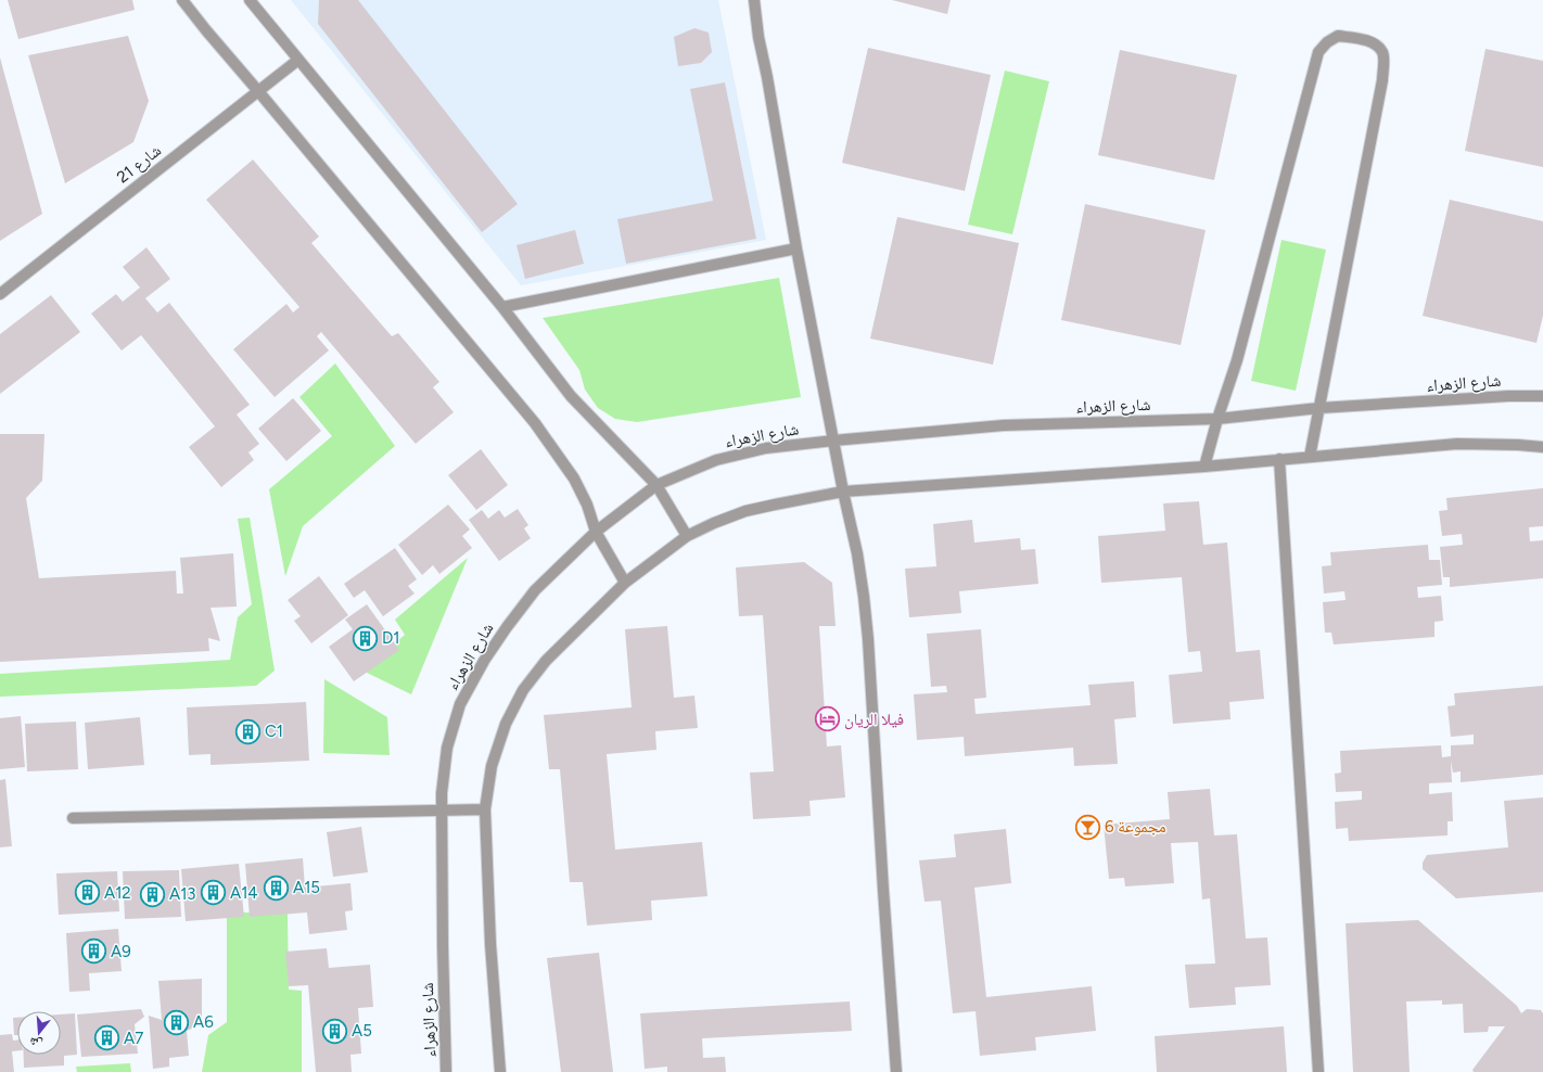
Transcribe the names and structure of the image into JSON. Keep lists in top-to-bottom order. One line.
{"streets":{"street":["شارع 21","شارع الزهراء"]},"places":{"building":["D1","C1","A15","A12","A14","A13","A9","A6","A5","A7"],"hotel":["فيلا الريان"],"bar":["مجموعة 6"]},"north":"bottom"}
